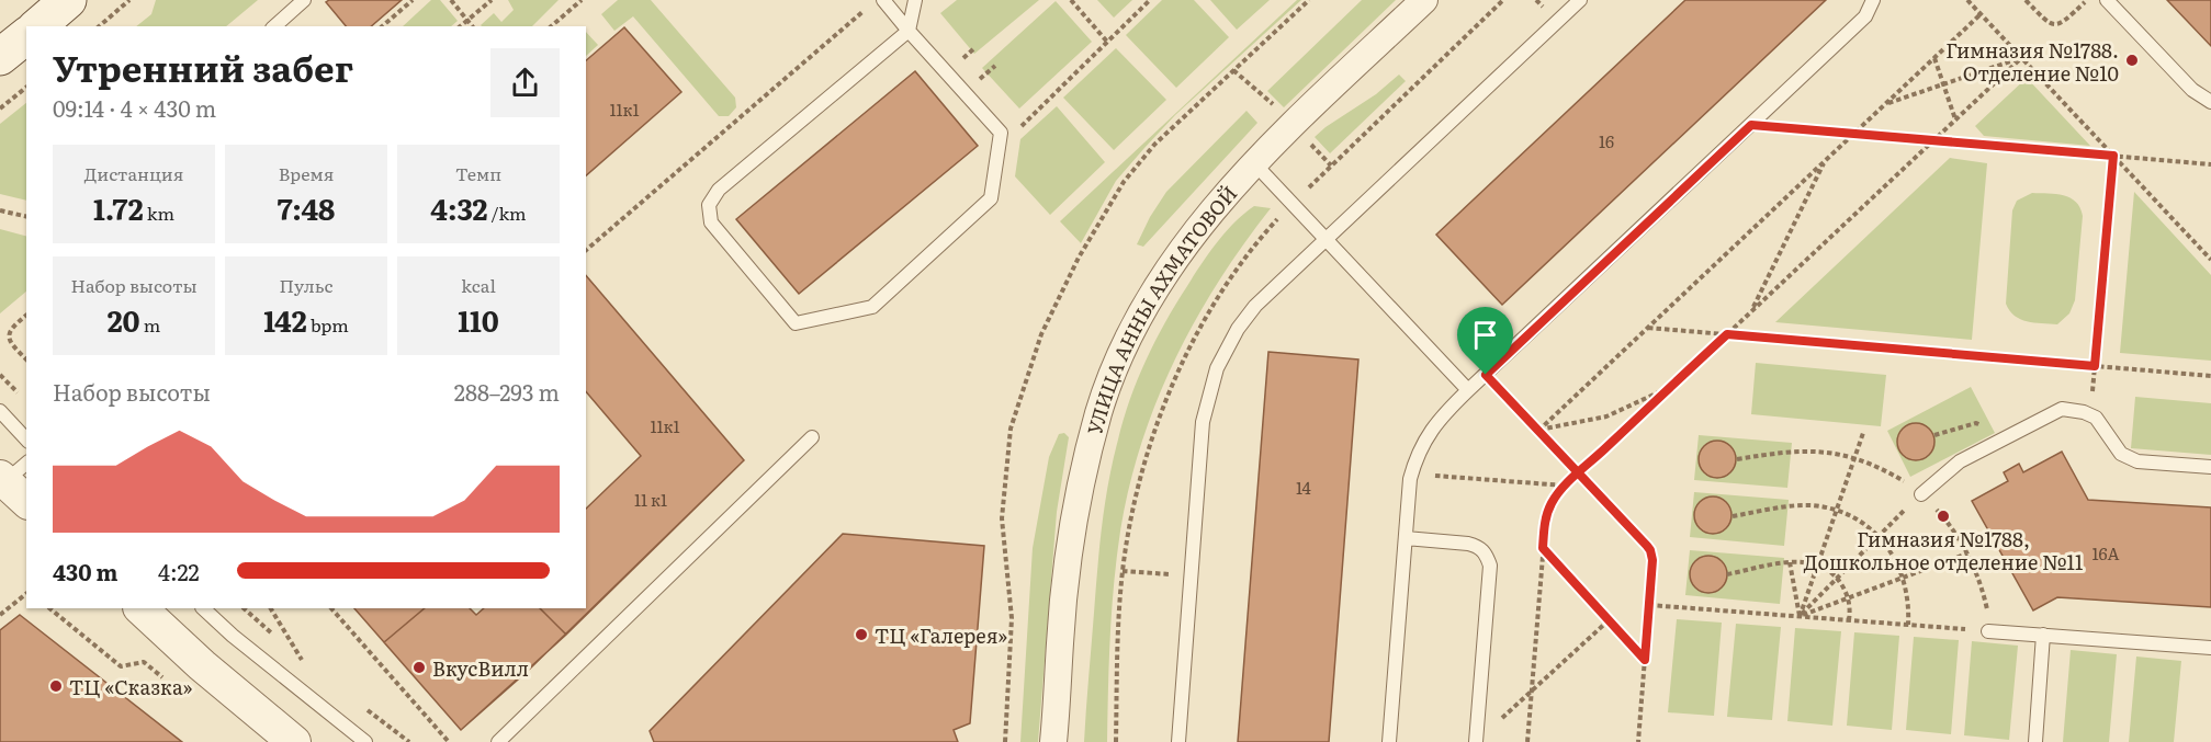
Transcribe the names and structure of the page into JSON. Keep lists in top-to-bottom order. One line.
{"streets":{"street":["УЛИЦА АННЫ АХМАТОВОЙ"]},"places":["Гимназия №1788. Отделение №10","Гимназия №1788, Дошкольное отделение №11","ТЦ «Галерея»","ВкусВилл","ТЦ «Сказка»"],"house_numbers":["11к1","16","11к1","14","11 к1","16А"],"page":{"heading":["Утренний забег","09:14 · 4 × 430 m"],"stats":[["Дистанция","1.72 km"],["Время","7:48"],["Темп","4:32 /km"],["Набор высоты","20 m"],["Пульс","142 bpm"],["kcal","110"]],"chart":["Набор высоты","288–293 m"],"list":[{"name":"430 m","note":"4:22"}]}}
